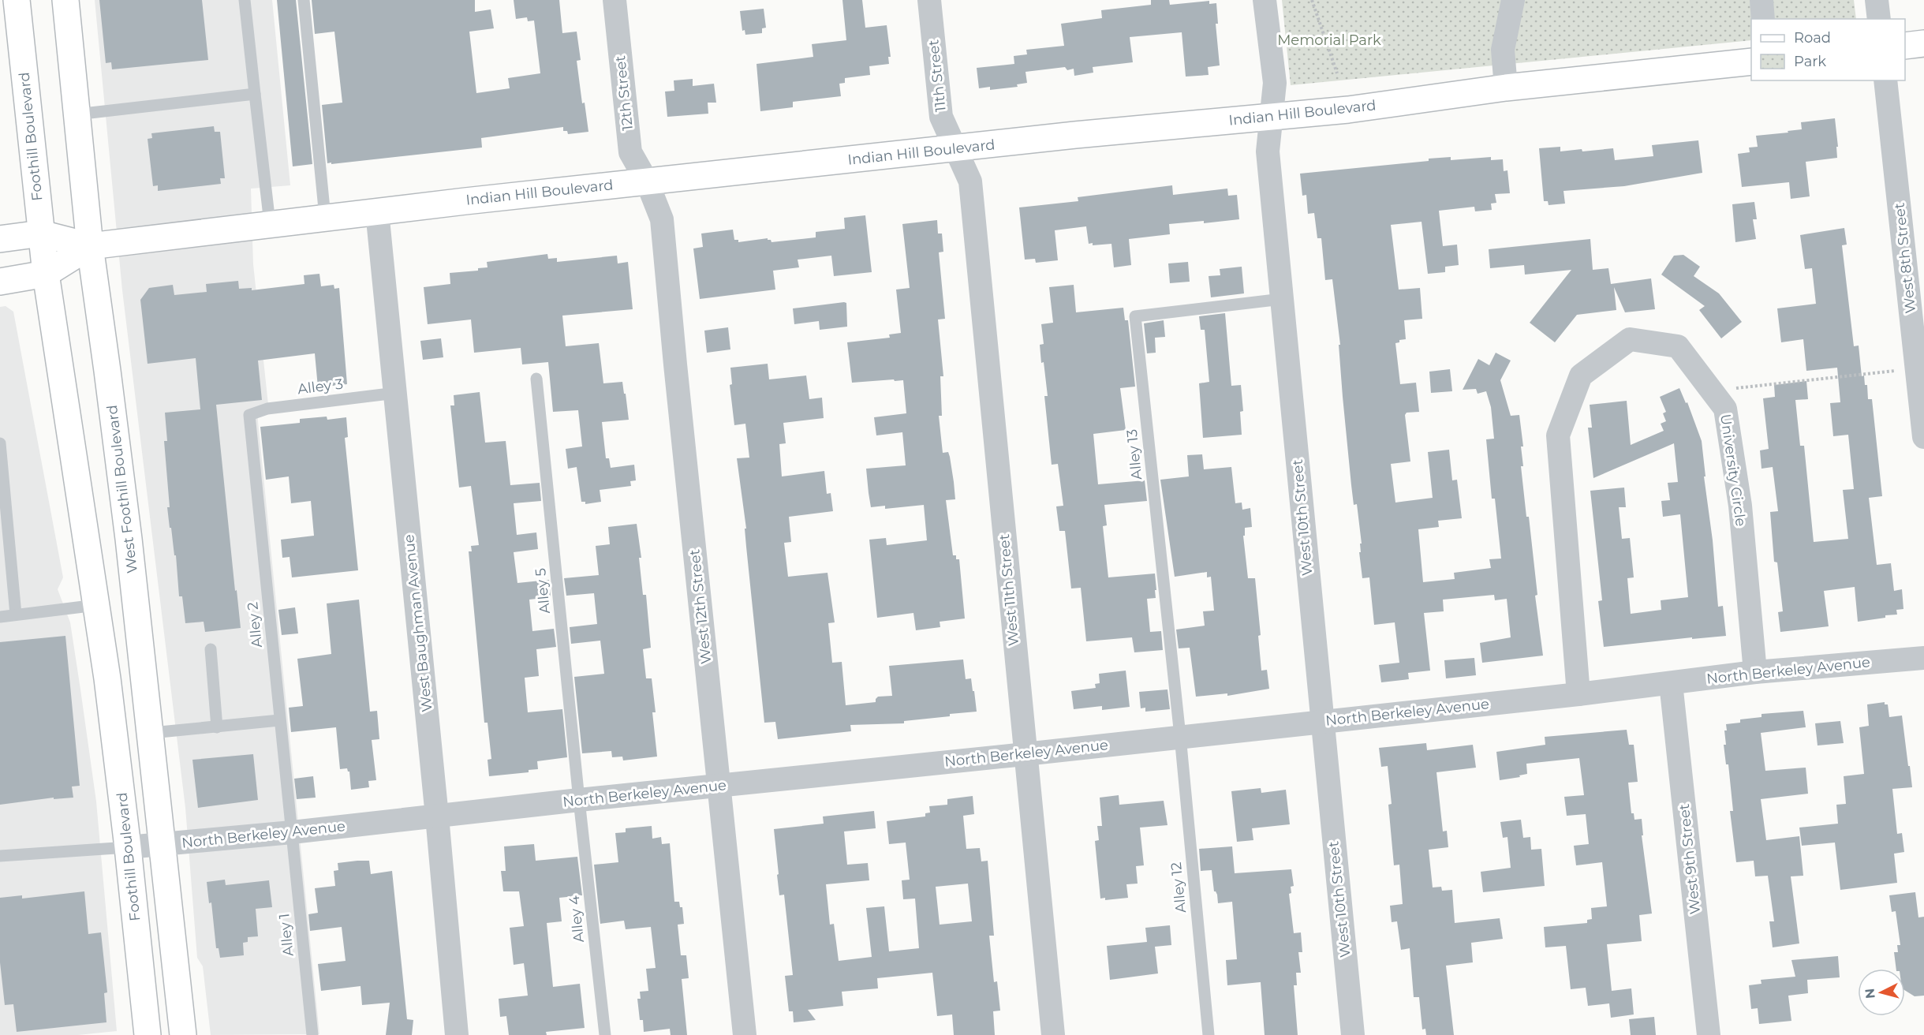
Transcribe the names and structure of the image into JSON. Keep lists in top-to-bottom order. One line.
{"streets":{"main road":["Indian Hill Boulevard","Foothill Boulevard","West Foothill Boulevard"],"street":["11th Street","12th Street","West 8th Street","University Circle","West 10th Street","West 11th Street","West 12th Street","West Baughman Avenue","North Berkeley Avenue","West 9th Street"],"lane":["Alley 3","Alley 13","Alley 5","Alley 2","Alley 12","Alley 4","Alley 1"]},"crossings":[["11th Street","Indian Hill Boulevard"],["11th Street","West 11th Street"],["12th Street","Indian Hill Boulevard"],["12th Street","West 12th Street"],["Indian Hill Boulevard","Foothill Boulevard"],["Indian Hill Boulevard","West Foothill Boulevard"],["Indian Hill Boulevard","West 10th Street"],["Indian Hill Boulevard","West 11th Street"],["Indian Hill Boulevard","West 12th Street"],["Indian Hill Boulevard","West Baughman Avenue"],["Foothill Boulevard","North Berkeley Avenue"],["Alley 3","West Baughman Avenue"],["Alley 3","Alley 2"],["Alley 13","West 10th Street"],["Alley 13","North Berkeley Avenue"],["Alley 13","Alley 12"],["University Circle","North Berkeley Avenue"],["West 10th Street","North Berkeley Avenue"],["West 11th Street","North Berkeley Avenue"],["Alley 5","North Berkeley Avenue"],["Alley 5","Alley 4"],["West 12th Street","North Berkeley Avenue"],["West Baughman Avenue","North Berkeley Avenue"],["Alley 2","North Berkeley Avenue"],["Alley 2","Alley 1"],["North Berkeley Avenue","West 9th Street"],["North Berkeley Avenue","Alley 12"],["North Berkeley Avenue","Alley 4"],["North Berkeley Avenue","Alley 1"]],"parks":["Memorial Park"],"legend":["Road","Park"],"north":"left"}
